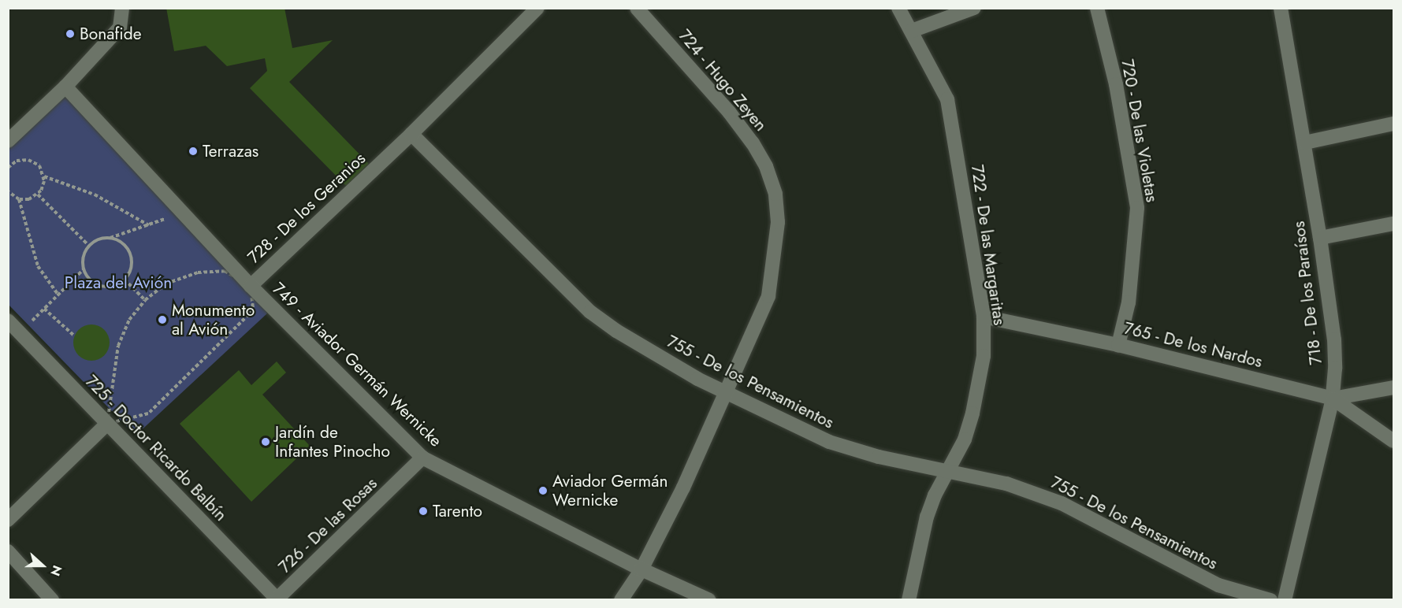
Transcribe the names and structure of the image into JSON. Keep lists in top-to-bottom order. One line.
{"streets":{"street":["724 - Hugo Zeyen","720 - De las Violetas","728 - De los Geranios","722 - De las Margaritas","718 - De los Paraísos","765 - De los Nardos","749 - Aviador Germán Wernicke","755 - De los Pensamientos","725 - Doctor Ricardo Balbín","726 - De las Rosas"]},"crossings":[["724 - Hugo Zeyen","749 - Aviador Germán Wernicke"],["724 - Hugo Zeyen","755 - De los Pensamientos"],["720 - De las Violetas","765 - De los Nardos"],["728 - De los Geranios","749 - Aviador Germán Wernicke"],["728 - De los Geranios","755 - De los Pensamientos"],["728 - De los Geranios","725 - Doctor Ricardo Balbín"],["722 - De las Margaritas","765 - De los Nardos"],["722 - De las Margaritas","755 - De los Pensamientos"],["718 - De los Paraísos","765 - De los Nardos"],["749 - Aviador Germán Wernicke","726 - De las Rosas"],["725 - Doctor Ricardo Balbín","726 - De las Rosas"]],"parks":["Plaza del Avión"],"places":["Bonafide","Terrazas","Monumento al Avión","Jardín de Infantes Pinocho","Aviador Germán Wernicke","Tarento"],"north":"right"}
